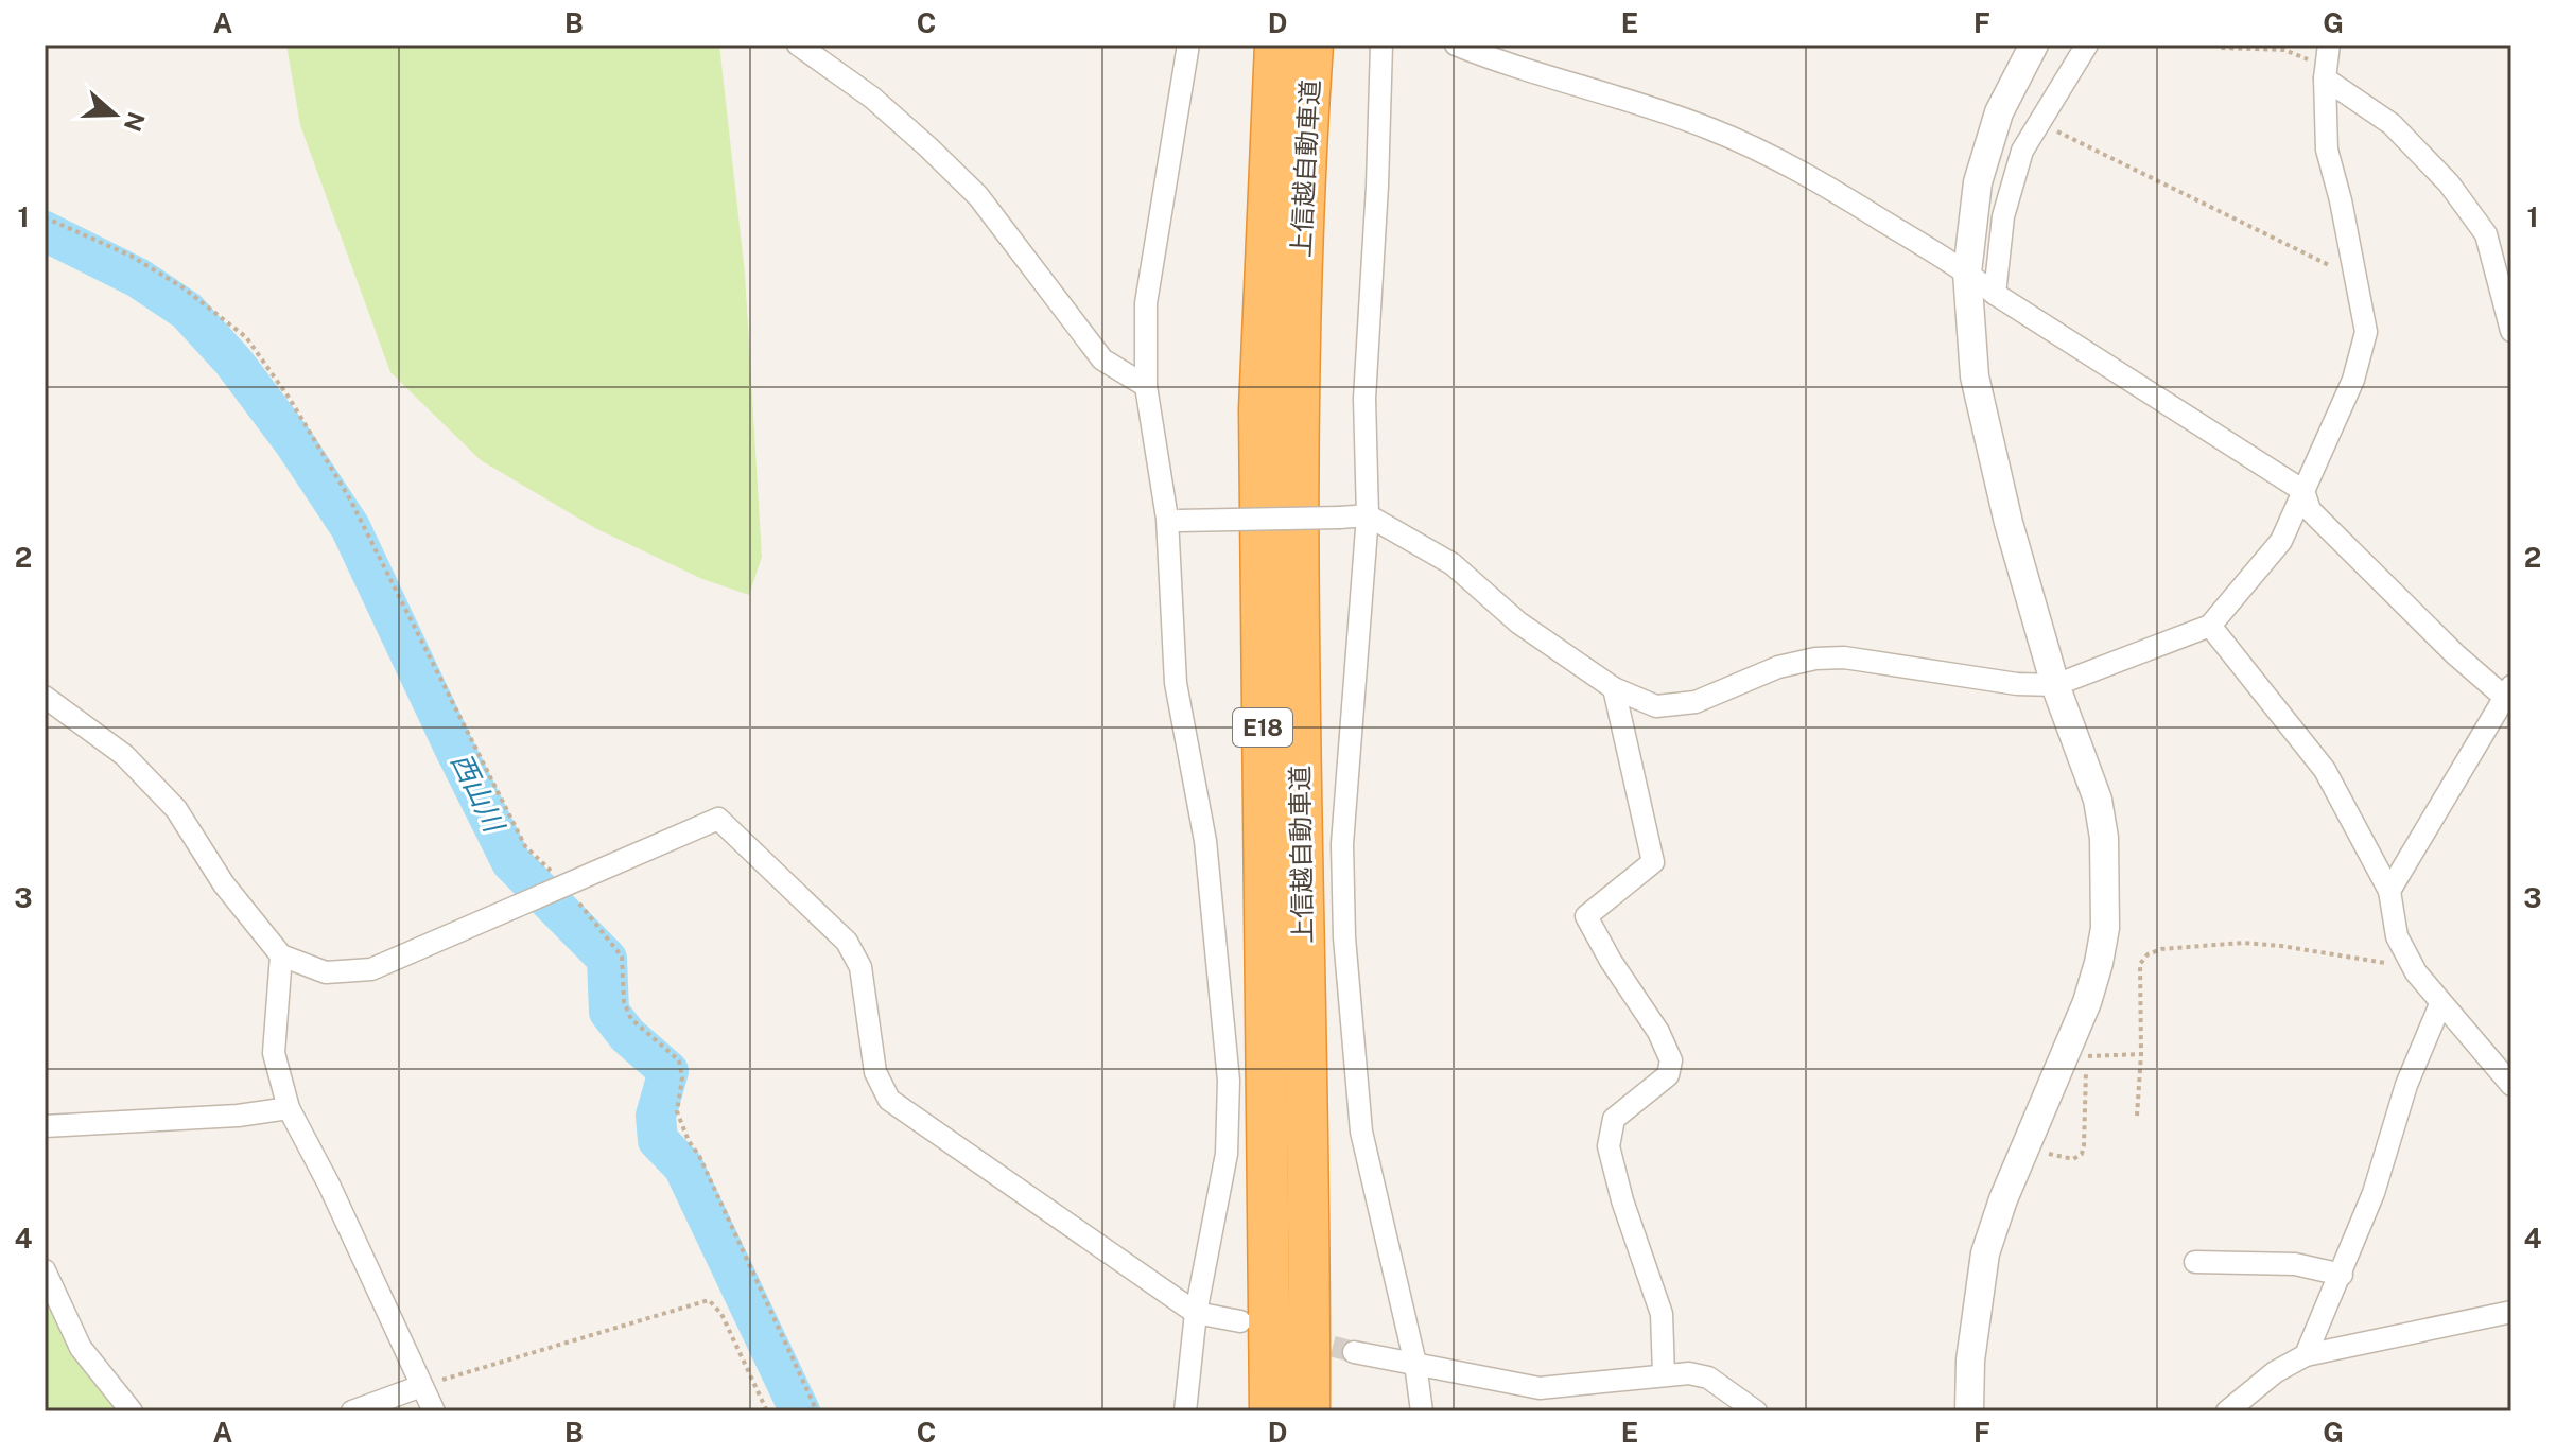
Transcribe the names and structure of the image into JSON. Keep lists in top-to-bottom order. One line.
{"streets":{"highway":["上信越自動車道","E18"]},"water":["西山川"],"north":"right","grid":{"columns":["A","B","C","D","E","F","G"],"rows":["1","2","3","4"]}}
